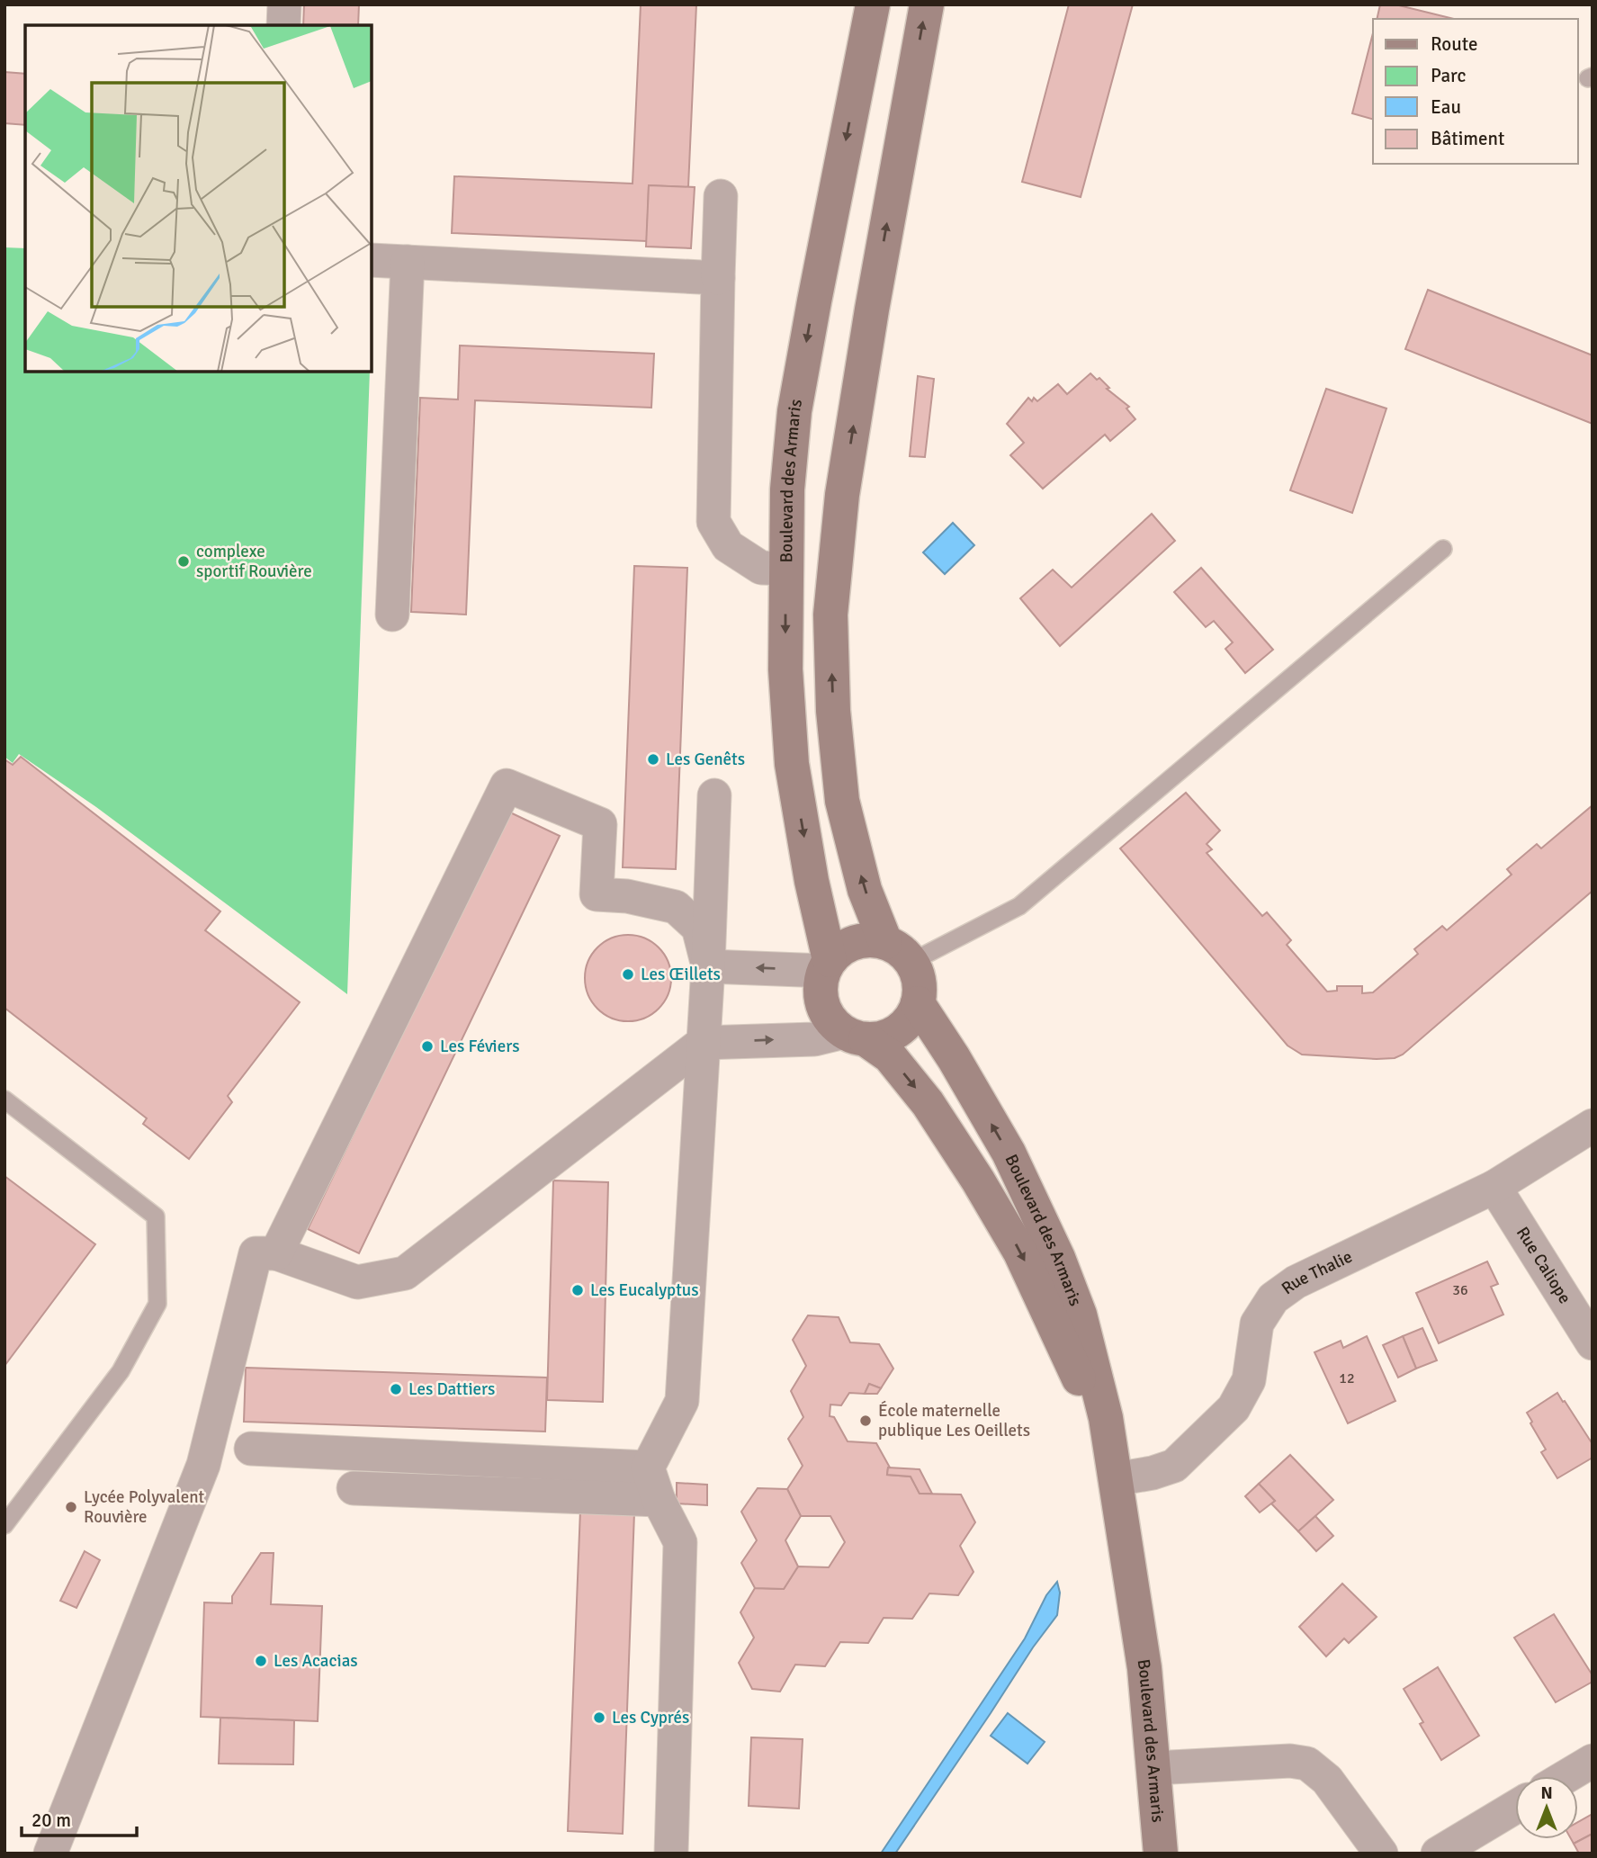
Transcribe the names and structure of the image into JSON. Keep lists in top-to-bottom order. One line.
{"streets":{"main road":["Boulevard des Armaris"],"street":["Rue Caliope","Rue Thalie"]},"crossings":[["Boulevard des Armaris","Rue Thalie"],["Rue Caliope","Rue Thalie"]],"places":["complexe sportif Rouvière","Les Genêts","Les Œillets","Les Féviers","Les Eucalyptus","Les Dattiers","École maternelle publique Les Oeillets","Lycée Polyvalent Rouvière","Les Acacias","Les Cyprés"],"house_numbers":["36","12"],"legend":["Route","Parc","Eau","Bâtiment"],"scale_bar":"20 m","north":"top"}
